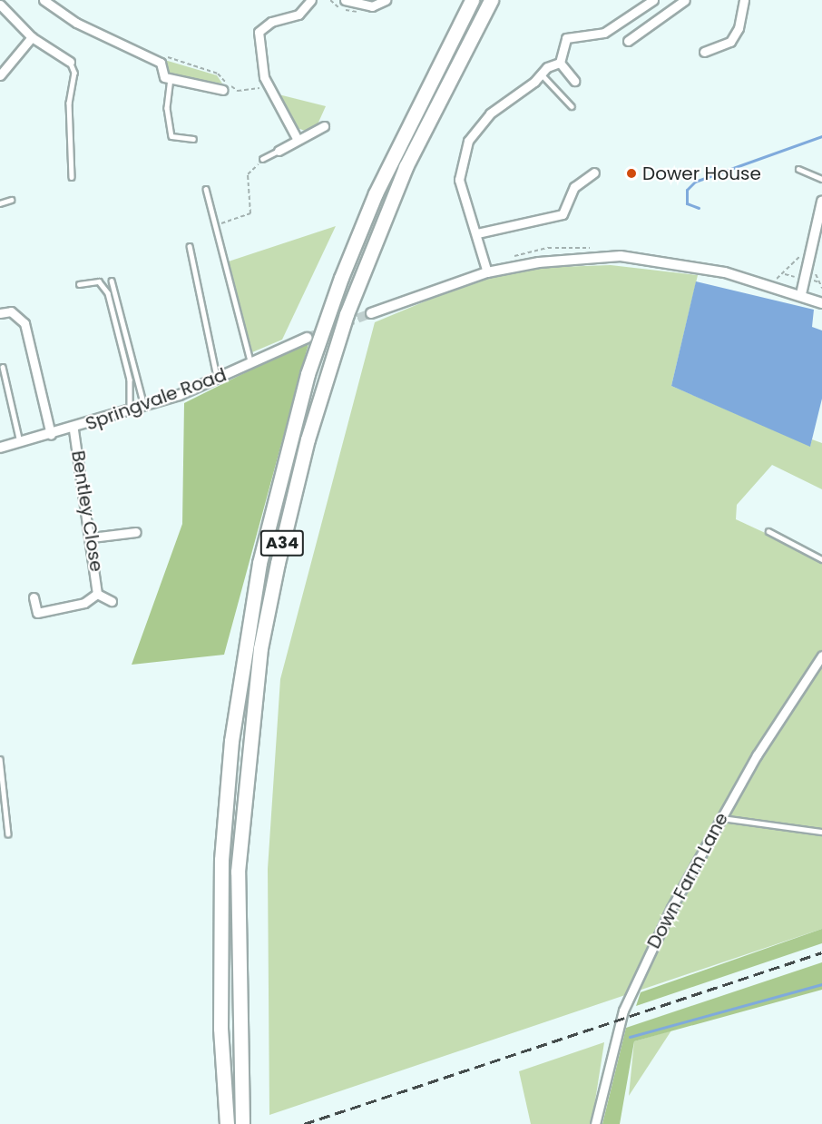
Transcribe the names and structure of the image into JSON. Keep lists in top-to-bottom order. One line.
{"streets":{"highway":["A34"],"street":["Springvale Road","Bentley Close","Down Farm Lane"]},"crossings":[["Springvale Road","Bentley Close"]],"places":["Dower House"]}
